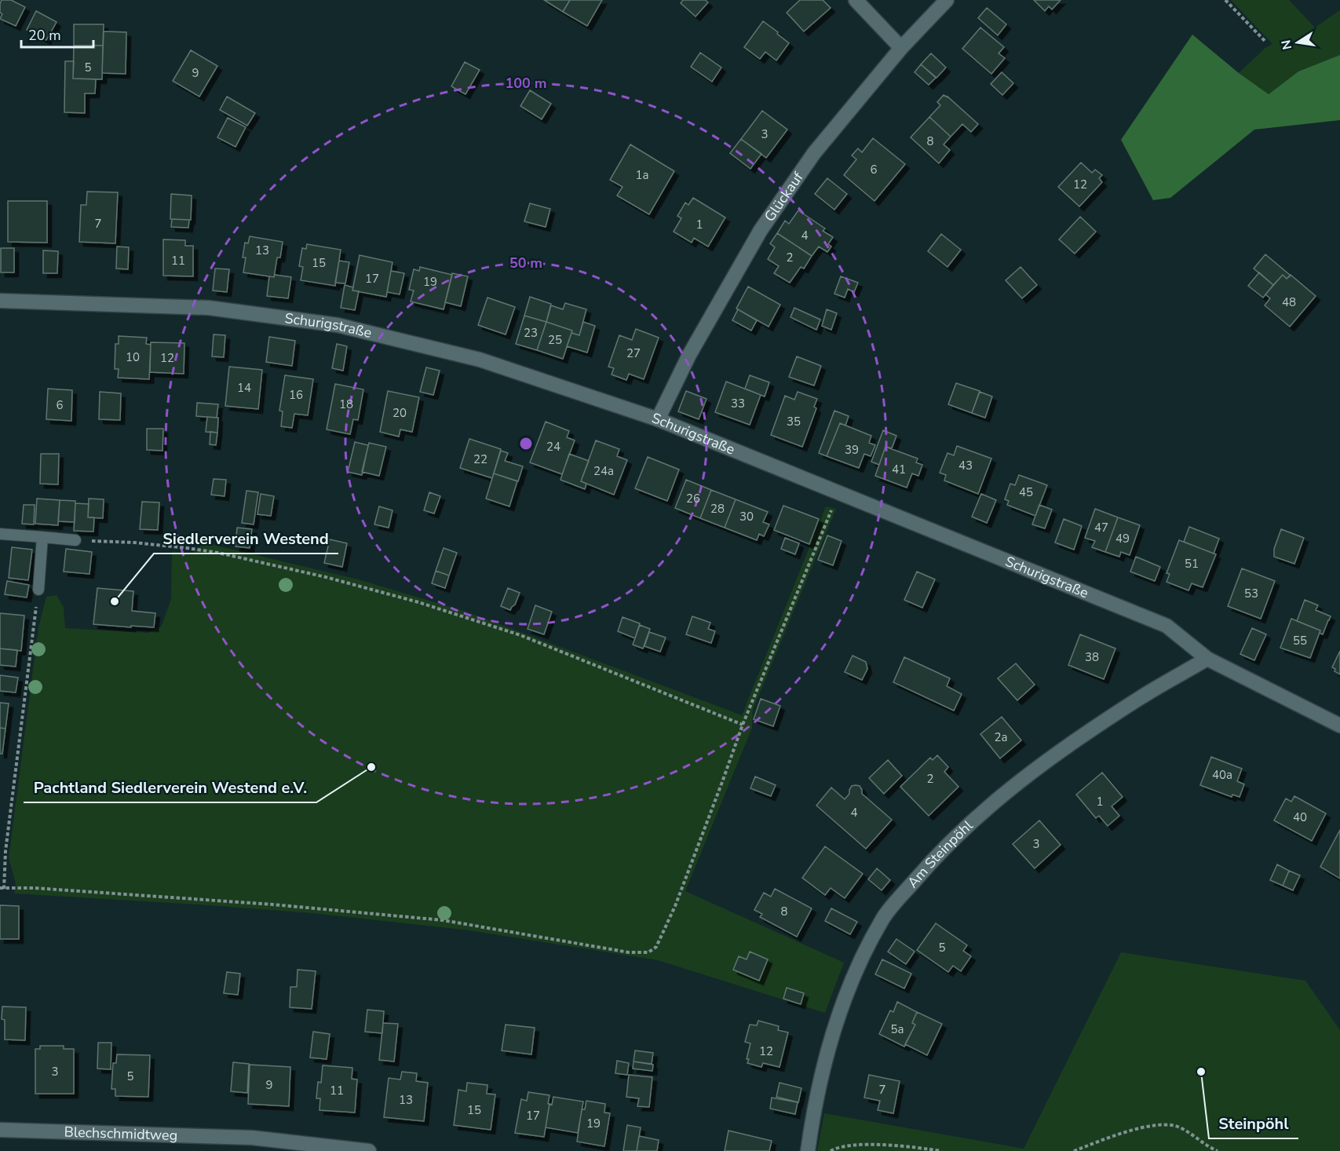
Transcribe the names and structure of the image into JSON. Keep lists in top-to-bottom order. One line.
{"streets":{"street":["Glückauf","Schurigstraße","Am Steinpöhl","Blechschmidtweg"]},"crossings":[["Glückauf","Schurigstraße"],["Schurigstraße","Am Steinpöhl"]],"places":["Siedlerverein Westend","Pachtland Siedlerverein Westend e.V.","Steinpöhl"],"house_numbers":["5","9","3","8","6","1a","12","7","1","4","13","2","11","15","17","19","48","23","25","27","10","12","14","16","33","18","6","20","35","24","39","22","43","41","24a","45","26","28","30","47","49","51","53","55","38","2a","40a","2","1","4","40","3","8","5","5a","12","3","5","9","7","11","13","15","17","19"],"scale_bar":"20 m","north":"left","rings":["100 m","50 m"]}
